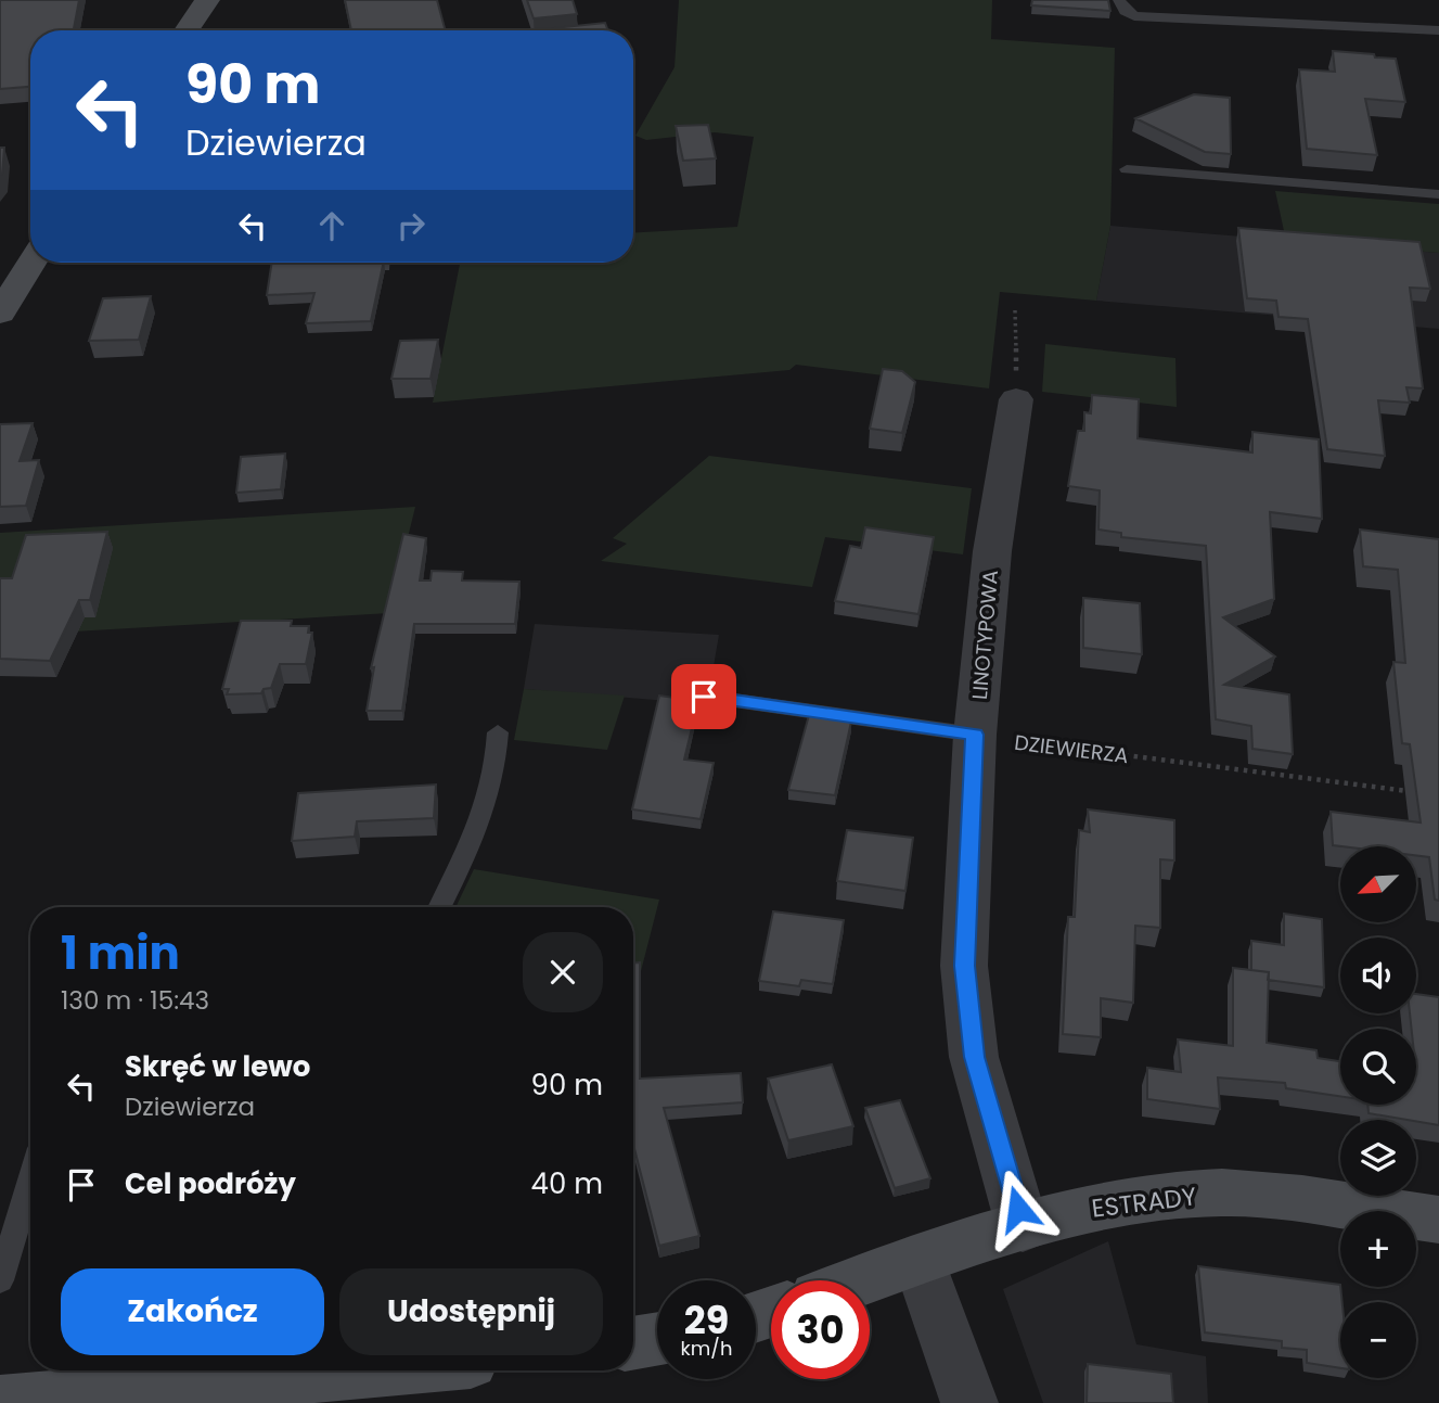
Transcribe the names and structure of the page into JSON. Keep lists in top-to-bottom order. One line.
{"streets":{"main road":["ESTRADY"],"street":["LINOTYPOWA"],"path":["DZIEWIERZA"]},"crossings":[["LINOTYPOWA","DZIEWIERZA"],["LINOTYPOWA","ESTRADY"]],"north":"bottom left","page":{"turn":["90 m","Dziewierza"],"map_buttons":["+","−"],"heading":["1 min","130 m · 15:43"],"list":[{"name":"Skręć w lewo","note":"Dziewierza","value":"90 m"},{"name":"Cel podróży","value":"40 m"}],"buttons":["Zakończ","Udostępnij"],"speed":"29 km/h","limit":"30"}}
